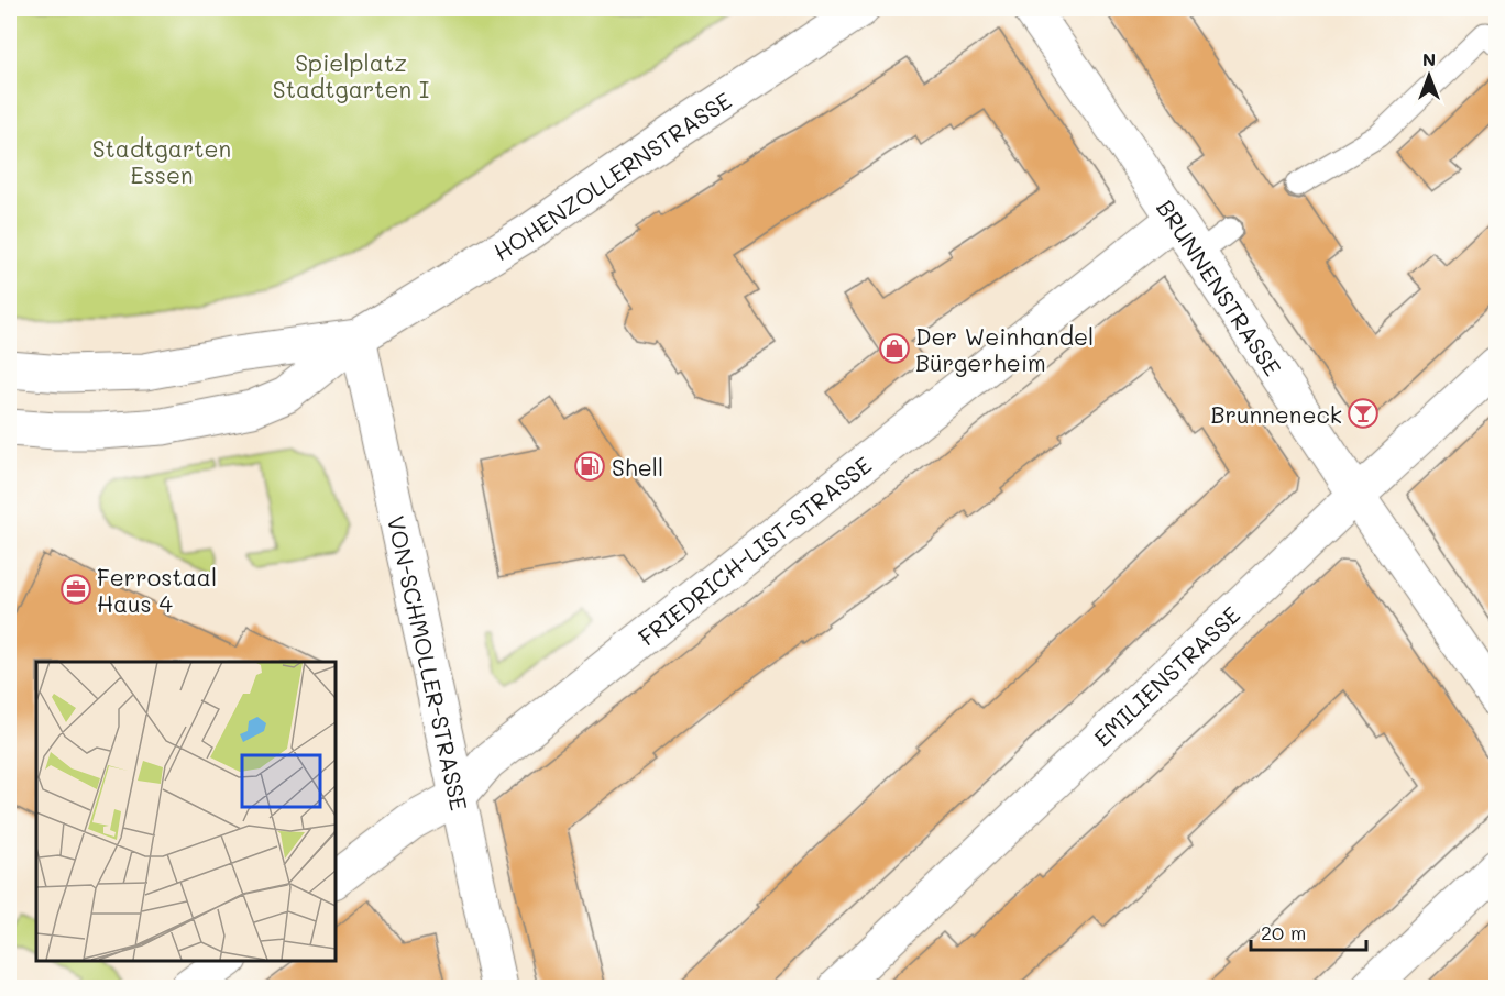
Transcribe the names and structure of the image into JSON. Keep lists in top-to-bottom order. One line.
{"streets":{"street":["HOHENZOLLERNSTRASSE","BRUNNENSTRASSE","FRIEDRICH-LIST-STRASSE","VON-SCHMOLLER-STRASSE","EMILIENSTRASSE"]},"crossings":[["HOHENZOLLERNSTRASSE","VON-SCHMOLLER-STRASSE"],["BRUNNENSTRASSE","FRIEDRICH-LIST-STRASSE"],["BRUNNENSTRASSE","EMILIENSTRASSE"],["FRIEDRICH-LIST-STRASSE","VON-SCHMOLLER-STRASSE"]],"parks":["Spielplatz Stadtgarten I","Stadtgarten Essen"],"places":{"shop":["Der Weinhandel Bürgerheim"],"bar":["Brunneneck"],"fuel station":["Shell"],"office":["Ferrostaal Haus 4"]},"scale_bar":"20 m","north":"top"}
